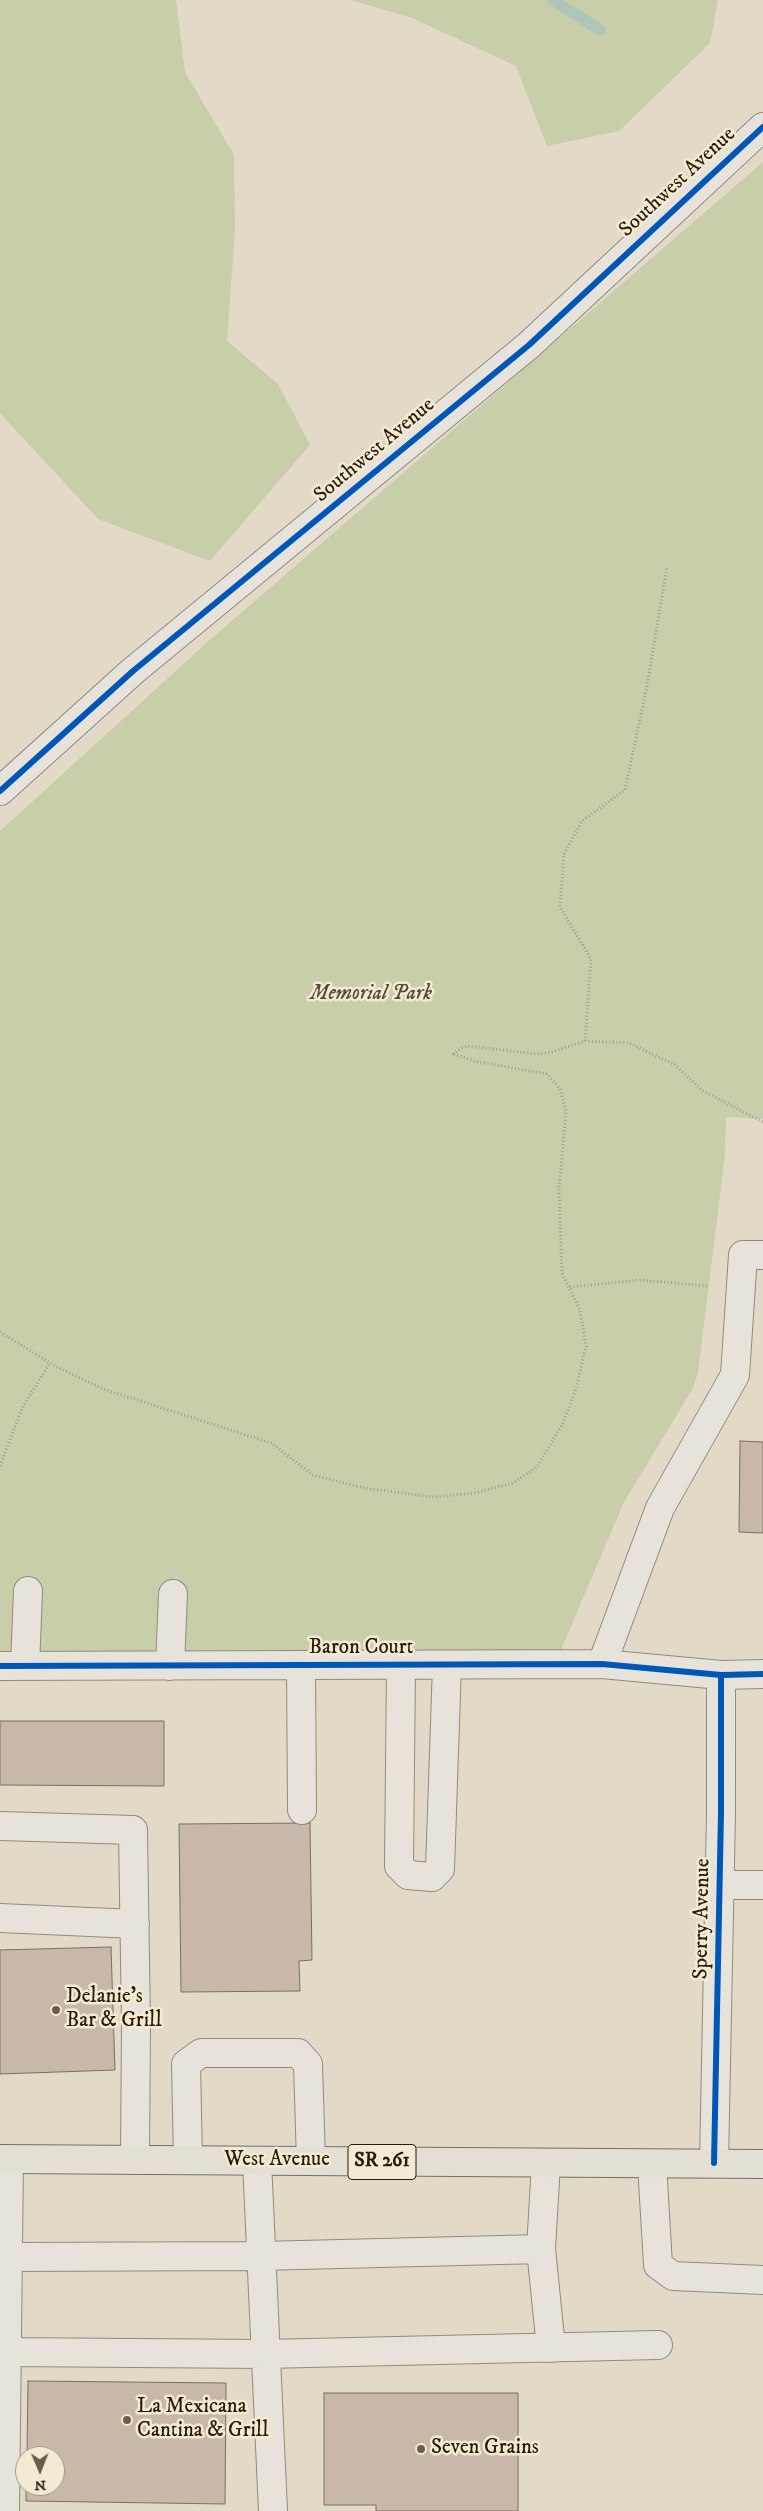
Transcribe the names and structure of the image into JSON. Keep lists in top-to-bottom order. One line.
{"streets":{"main road":["West Avenue","SR 261"],"street":["Southwest Avenue","Baron Court","Sperry Avenue"]},"crossings":[["Baron Court","Sperry Avenue"],["Sperry Avenue","West Avenue"]],"parks":["Memorial Park"],"places":["Delanie's Bar & Grill","La Mexicana Cantina & Grill","Seven Grains"],"north":"bottom"}
